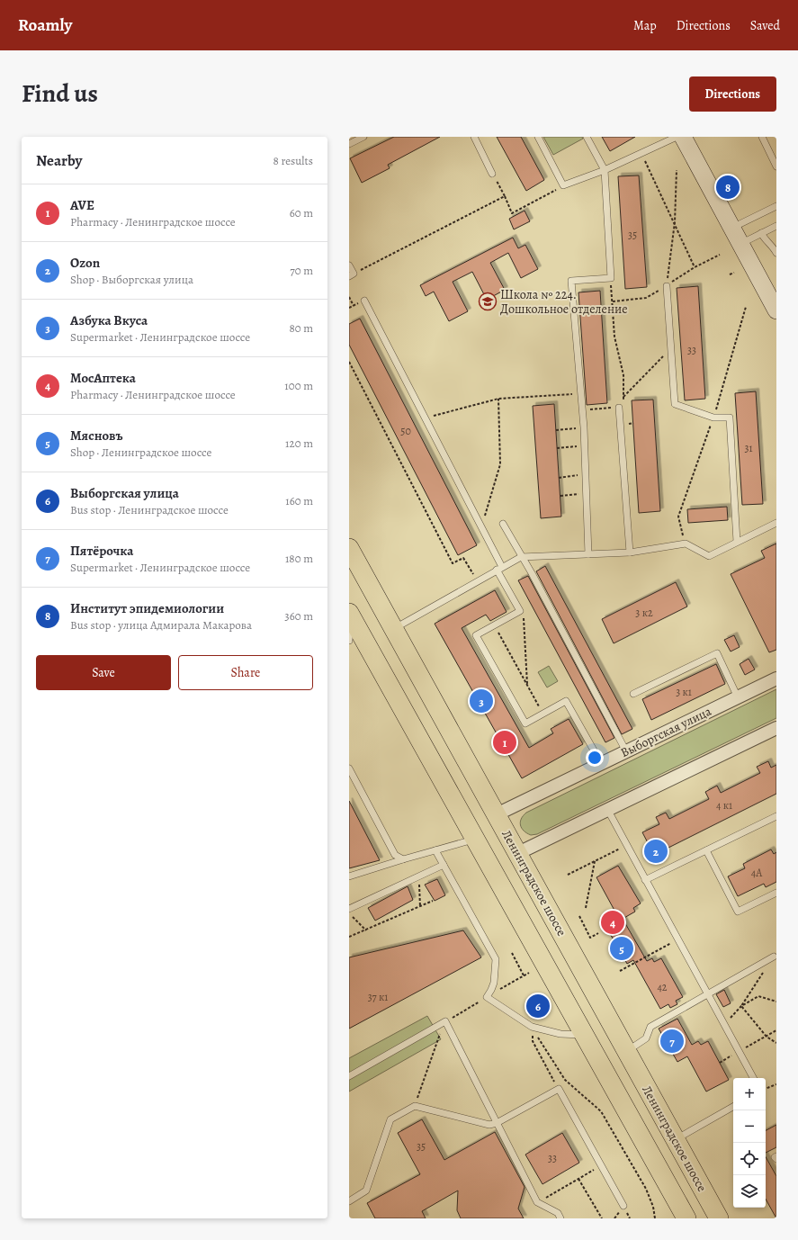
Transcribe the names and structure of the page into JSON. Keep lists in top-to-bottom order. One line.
{"streets":{"main road":["Ленинградское шоссе"],"street":["Выборгская улица"]},"crossings":[["Выборгская улица","Ленинградское шоссе"]],"places":{"school or university":["Школа № 224. Дошкольное отделение"]},"house_numbers":["35","33","50","31","3 к2","3 к1","4 к1","4А","42","37 к1","35","33"],"page":{"header":"Roamly","nav":["Map","Directions","Saved"],"title":"Find us","buttons":["Directions",["Save","Share"]],"heading":["Nearby","8 results"],"pins":["8","3","1","2","4","5","6","7"],"list":[{"mark":"1","name":"AVE","note":"Pharmacy · Ленинградское шоссе","value":"60 m"},{"mark":"2","name":"Ozon","note":"Shop · Выборгская улица","value":"70 m"},{"mark":"3","name":"Азбука Вкуса","note":"Supermarket · Ленинградское шоссе","value":"80 m"},{"mark":"4","name":"МосАптека","note":"Pharmacy · Ленинградское шоссе","value":"100 m"},{"mark":"5","name":"Мясновъ","note":"Shop · Ленинградское шоссе","value":"120 m"},{"mark":"6","name":"Выборгская улица","note":"Bus stop · Ленинградское шоссе","value":"160 m"},{"mark":"7","name":"Пятёрочка","note":"Supermarket · Ленинградское шоссе","value":"180 m"},{"mark":"8","name":"Институт эпидемиологии","note":"Bus stop · улица Адмирала Макарова","value":"360 m"}],"map_buttons":["+","−"]}}
